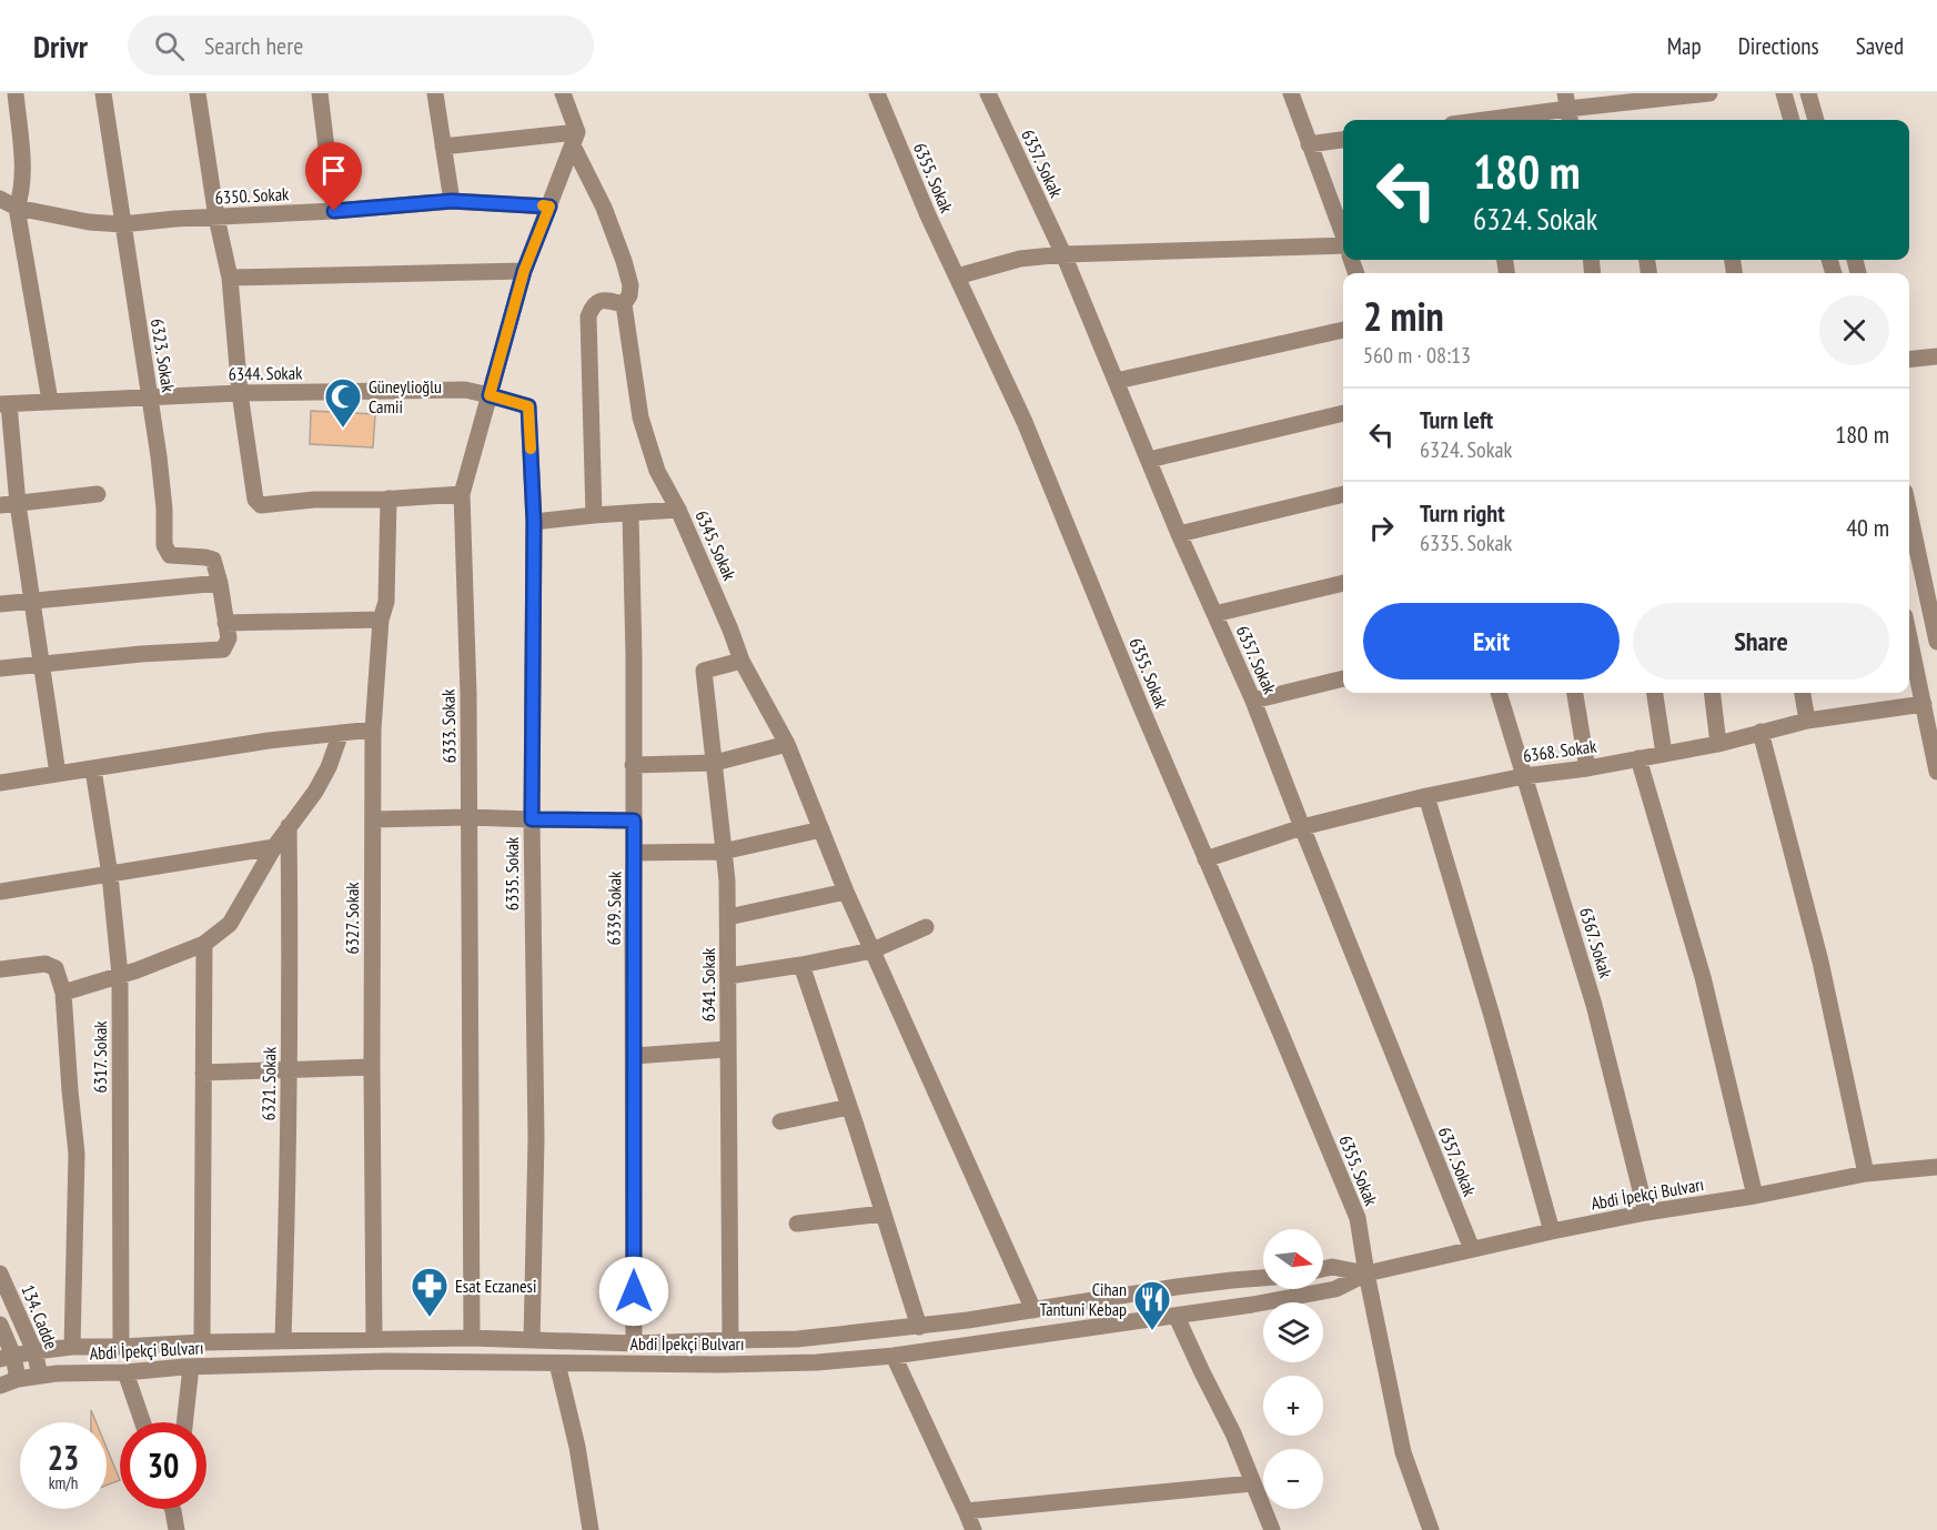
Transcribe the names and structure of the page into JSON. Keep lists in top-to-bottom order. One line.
{"streets":{"street":["6357. Sokak","6355. Sokak","6350. Sokak","6323. Sokak","6344. Sokak","6345. Sokak","6333. Sokak","6368. Sokak","6335. Sokak","6339. Sokak","6327. Sokak","6367. Sokak","6341. Sokak","6317. Sokak","6321. Sokak","Abdi İpekçi Bulvarı","134. Cadde"]},"crossings":[["6357. Sokak","6368. Sokak"],["6357. Sokak","Abdi İpekçi Bulvarı"],["6355. Sokak","6368. Sokak"],["6355. Sokak","Abdi İpekçi Bulvarı"],["6350. Sokak","6323. Sokak"],["6350. Sokak","6333. Sokak"],["6323. Sokak","6344. Sokak"],["6344. Sokak","6333. Sokak"],["6344. Sokak","6335. Sokak"],["6345. Sokak","6333. Sokak"],["6345. Sokak","6341. Sokak"],["6345. Sokak","Abdi İpekçi Bulvarı"],["6333. Sokak","Abdi İpekçi Bulvarı"],["6368. Sokak","6367. Sokak"],["6335. Sokak","Abdi İpekçi Bulvarı"],["6339. Sokak","Abdi İpekçi Bulvarı"],["6327. Sokak","Abdi İpekçi Bulvarı"],["6367. Sokak","Abdi İpekçi Bulvarı"],["6341. Sokak","Abdi İpekçi Bulvarı"],["6317. Sokak","Abdi İpekçi Bulvarı"],["6321. Sokak","Abdi İpekçi Bulvarı"],["Abdi İpekçi Bulvarı","134. Cadde"]],"places":{"mosque":["Güneylioğlu Camii"],"pharmacy":["Esat Eczanesi"],"restaurant":["Cihan Tantuni Kebap"]},"north":"right","page":{"header":"Drivr","search":"Search here","nav":["Map","Directions","Saved"],"turn":["180 m","6324. Sokak"],"heading":["2 min","560 m · 08:13"],"list":[{"name":"Turn left","note":"6324. Sokak","value":"180 m"},{"name":"Turn right","note":"6335. Sokak","value":"40 m"}],"buttons":["Exit","Share"],"map_buttons":["+","−"],"speed":"23 km/h","limit":"30"}}
